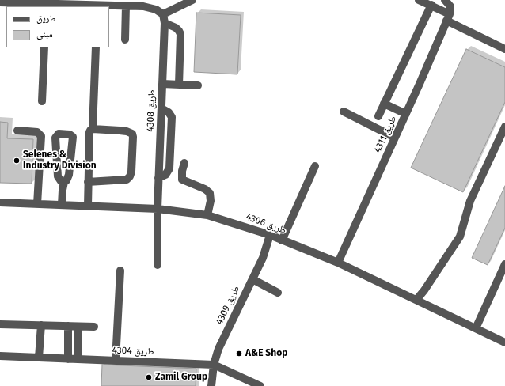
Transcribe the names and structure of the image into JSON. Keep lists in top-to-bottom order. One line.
{"streets":{"street":["طريق 4308","طريق 4311","طريق 4306","طريق 4309","طريق 4304"]},"crossings":[["طريق 4308","طريق 4306"],["طريق 4311","طريق 4306"],["طريق 4306","طريق 4309"],["طريق 4309","طريق 4304"]],"places":["Selenes & Industry Division","A&E Shop","Zamil Group"],"legend":["طريق","مبنى"]}
